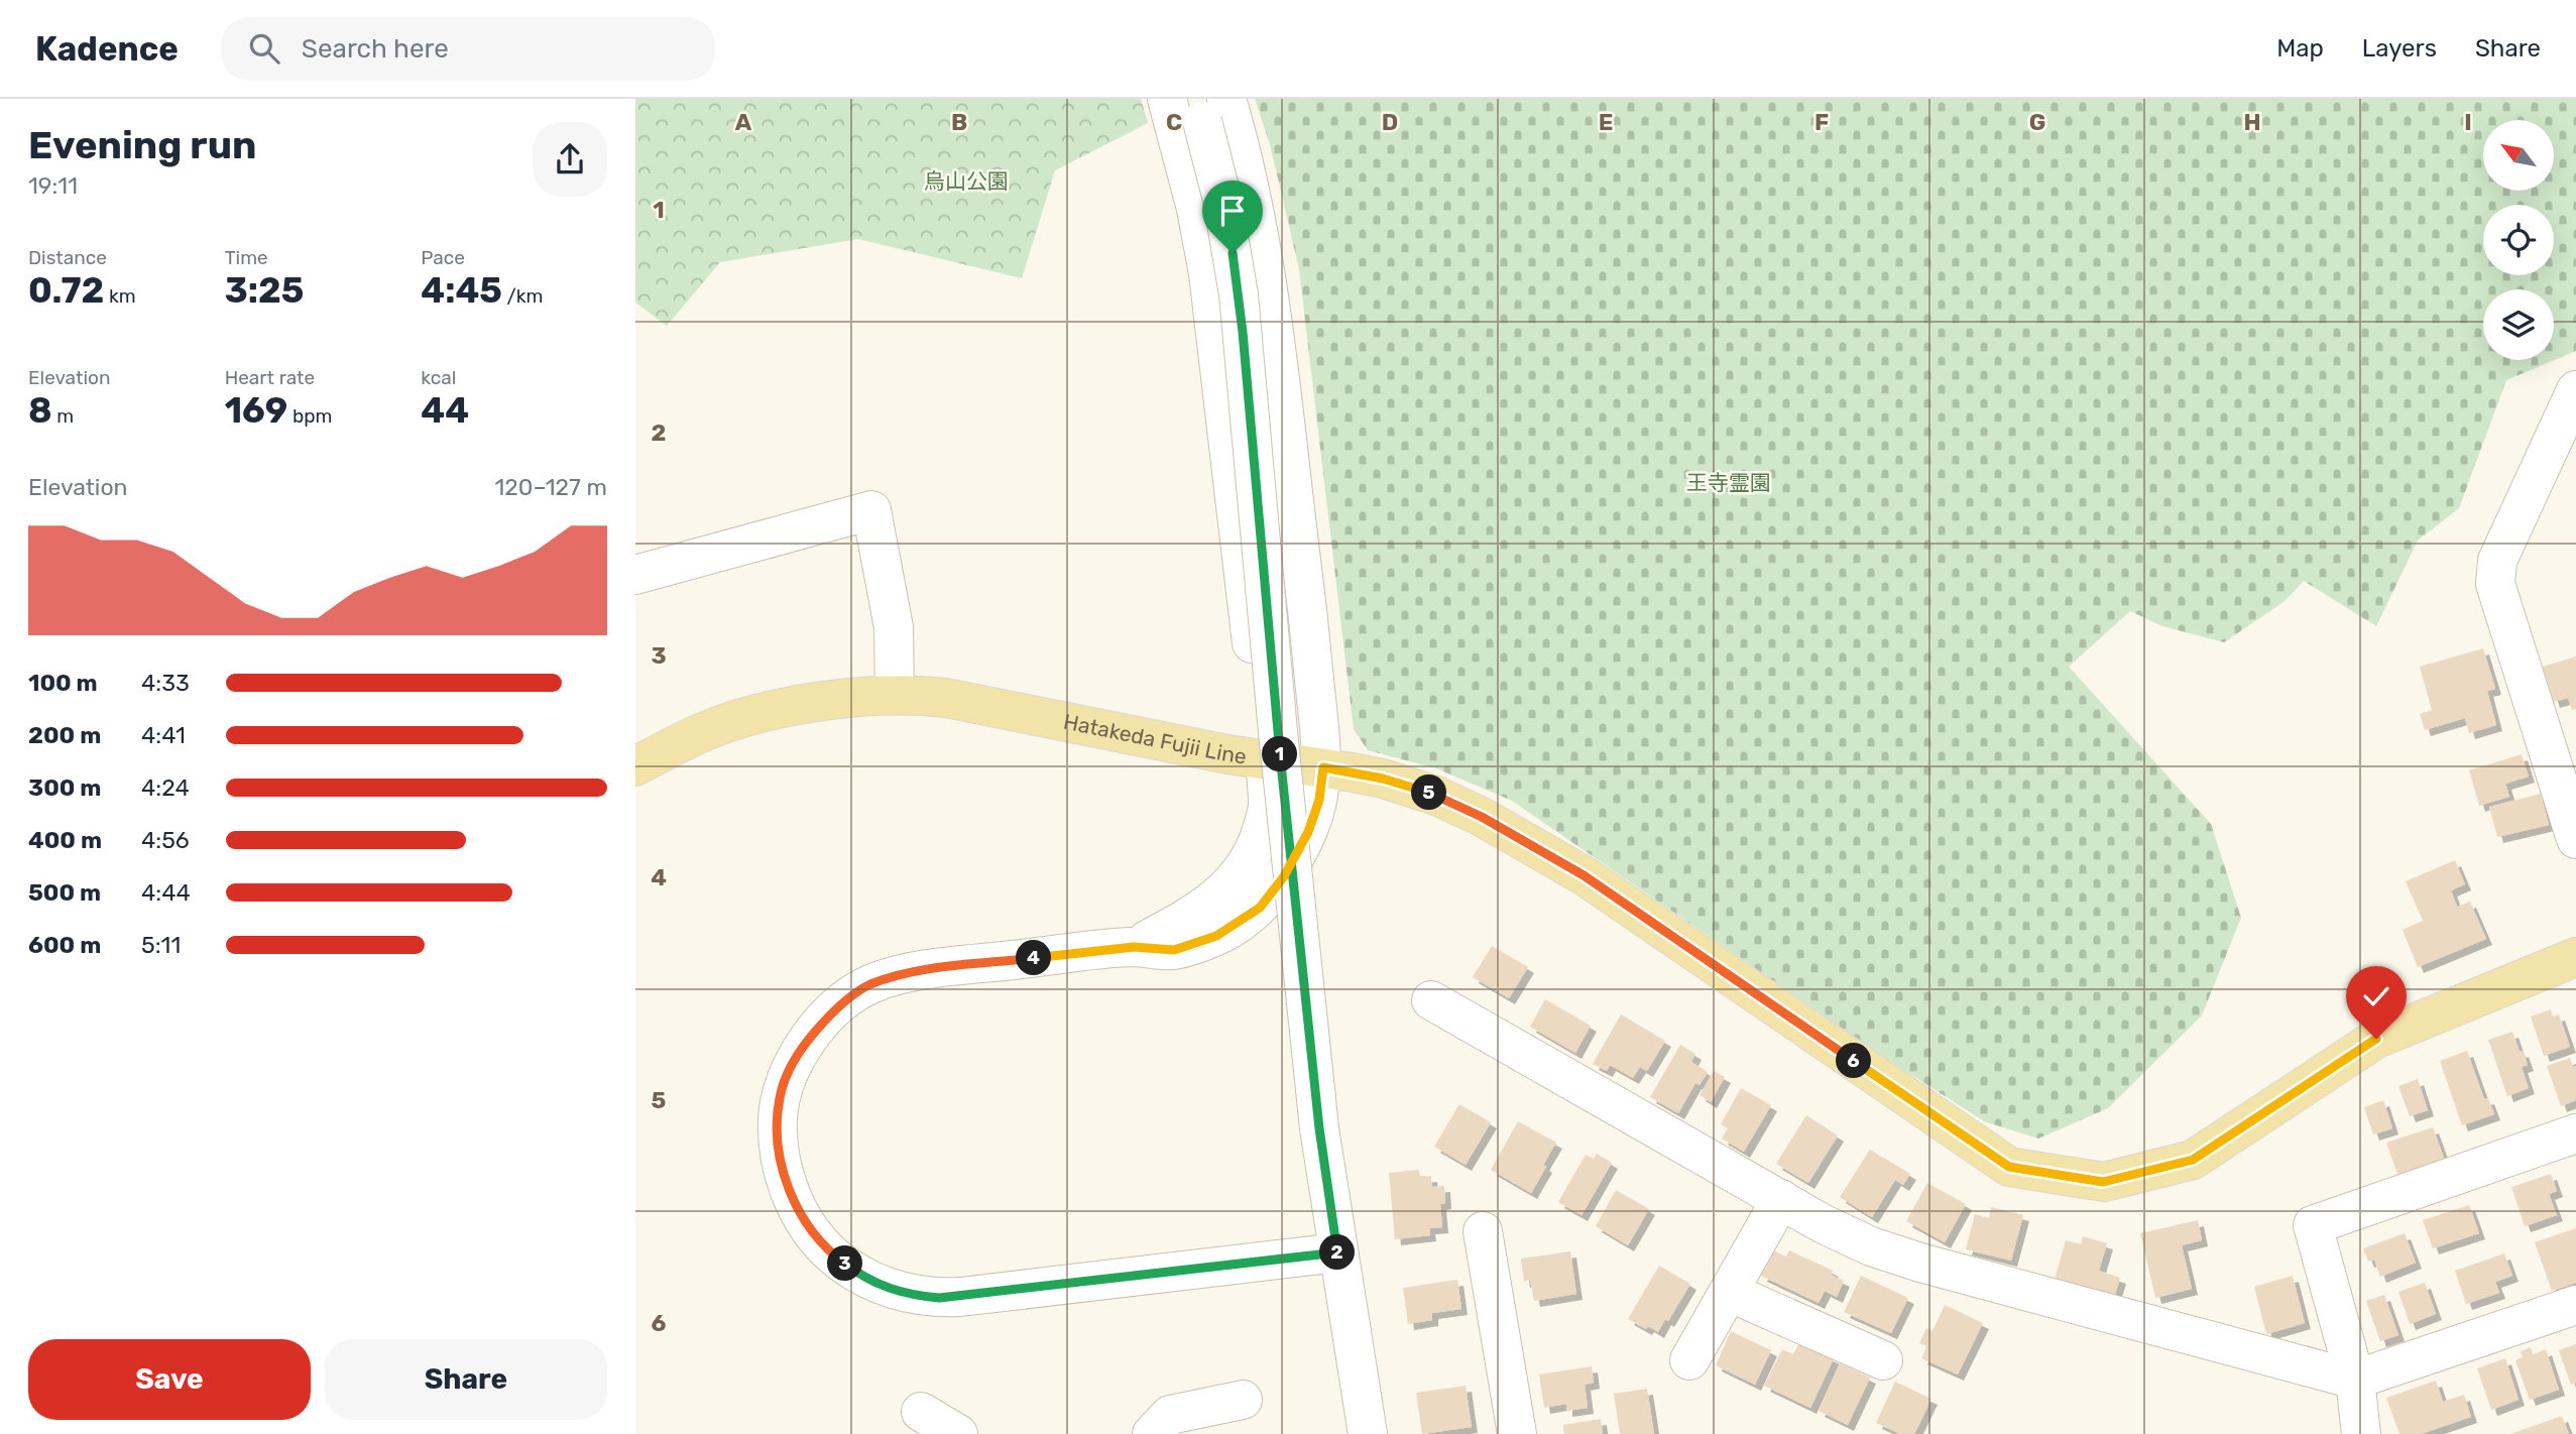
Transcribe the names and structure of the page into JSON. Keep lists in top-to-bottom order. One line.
{"streets":{"main road":["Hatakeda Fujii Line"]},"parks":["烏山公園","王寺霊園"],"north":"top left","page":{"header":"Kadence","search":"Search here","nav":["Map","Layers","Share"],"heading":["Evening run","19:11"],"stats":[["Distance","0.72 km"],["Time","3:25"],["Pace","4:45 /km"],["Elevation","8 m"],["Heart rate","169 bpm"],["kcal","44"]],"chart":["Elevation","120–127 m"],"list":[{"name":"100 m","note":"4:33"},{"name":"200 m","note":"4:41"},{"name":"300 m","note":"4:24"},{"name":"400 m","note":"4:56"},{"name":"500 m","note":"4:44"},{"name":"600 m","note":"5:11"}],"pins":["1","5","4","6","2","3"],"buttons":["Save","Share"]},"grid":{"columns":["A","B","C","D","E","F","G","H","I"],"rows":["1","2","3","4","5","6"]}}
